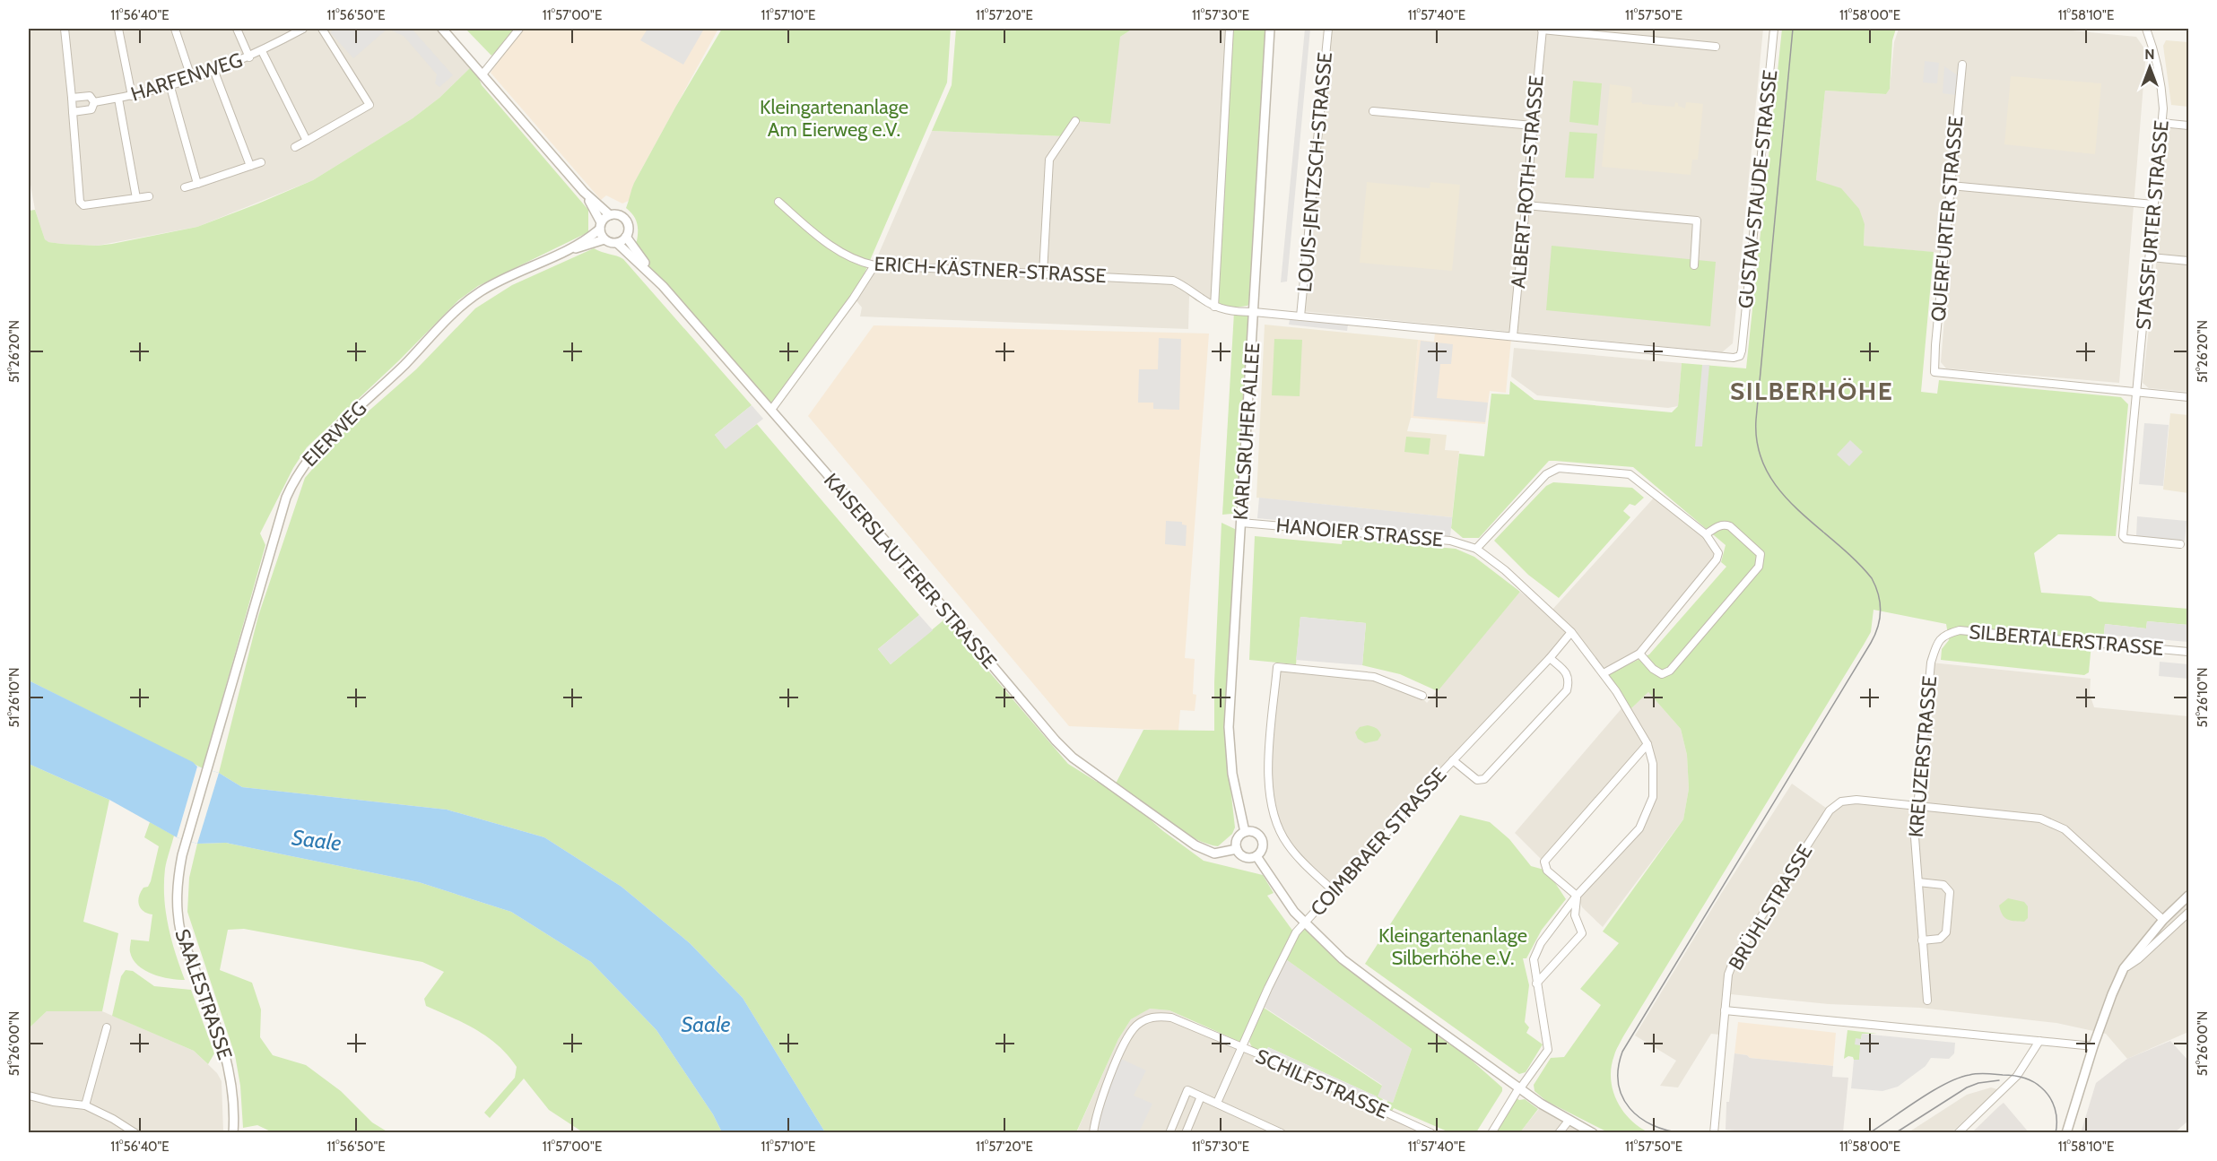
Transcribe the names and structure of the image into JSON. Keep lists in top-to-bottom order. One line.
{"streets":{"street":["HARFENWEG","LOUIS-JENTZSCH-STRASSE","ALBERT-ROTH-STRASSE","GUSTAV-STAUDE-STRASSE","QUERFURTER STRASSE","STASSFURTER STRASSE","ERICH-KÄSTNER-STRASSE","KARLSRUHER ALLEE","EIERWEG","HANOIER STRASSE","KAISERSLAUTERER STRASSE","SILBERTALERSTRASSE","KREUZERSTRASSE","COIMBRAER STRASSE","BRÜHLSTRASSE","SAALESTRASSE","SCHILFSTRASSE"]},"crossings":[["LOUIS-JENTZSCH-STRASSE","ERICH-KÄSTNER-STRASSE"],["ALBERT-ROTH-STRASSE","ERICH-KÄSTNER-STRASSE"],["GUSTAV-STAUDE-STRASSE","ERICH-KÄSTNER-STRASSE"],["QUERFURTER STRASSE","STASSFURTER STRASSE"],["ERICH-KÄSTNER-STRASSE","KARLSRUHER ALLEE"],["KARLSRUHER ALLEE","HANOIER STRASSE"],["KARLSRUHER ALLEE","KAISERSLAUTERER STRASSE"],["EIERWEG","KAISERSLAUTERER STRASSE"],["EIERWEG","SAALESTRASSE"],["HANOIER STRASSE","COIMBRAER STRASSE"],["SILBERTALERSTRASSE","KREUZERSTRASSE"],["KREUZERSTRASSE","BRÜHLSTRASSE"],["COIMBRAER STRASSE","SCHILFSTRASSE"]],"districts":["SILBERHÖHE"],"water":["Saale"],"parks":["Kleingartenanlage Am Eierweg e.V.","Kleingartenanlage Silberhöhe e.V."],"north":"top","coordinates":["11°56'40\"E","11°56'50\"E","11°57'00\"E","11°57'10\"E","11°57'20\"E","11°57'30\"E","11°57'40\"E","11°57'50\"E","11°58'00\"E","11°58'10\"E","51°26'20\"N","51°26'10\"N","51°26'00\"N"]}
